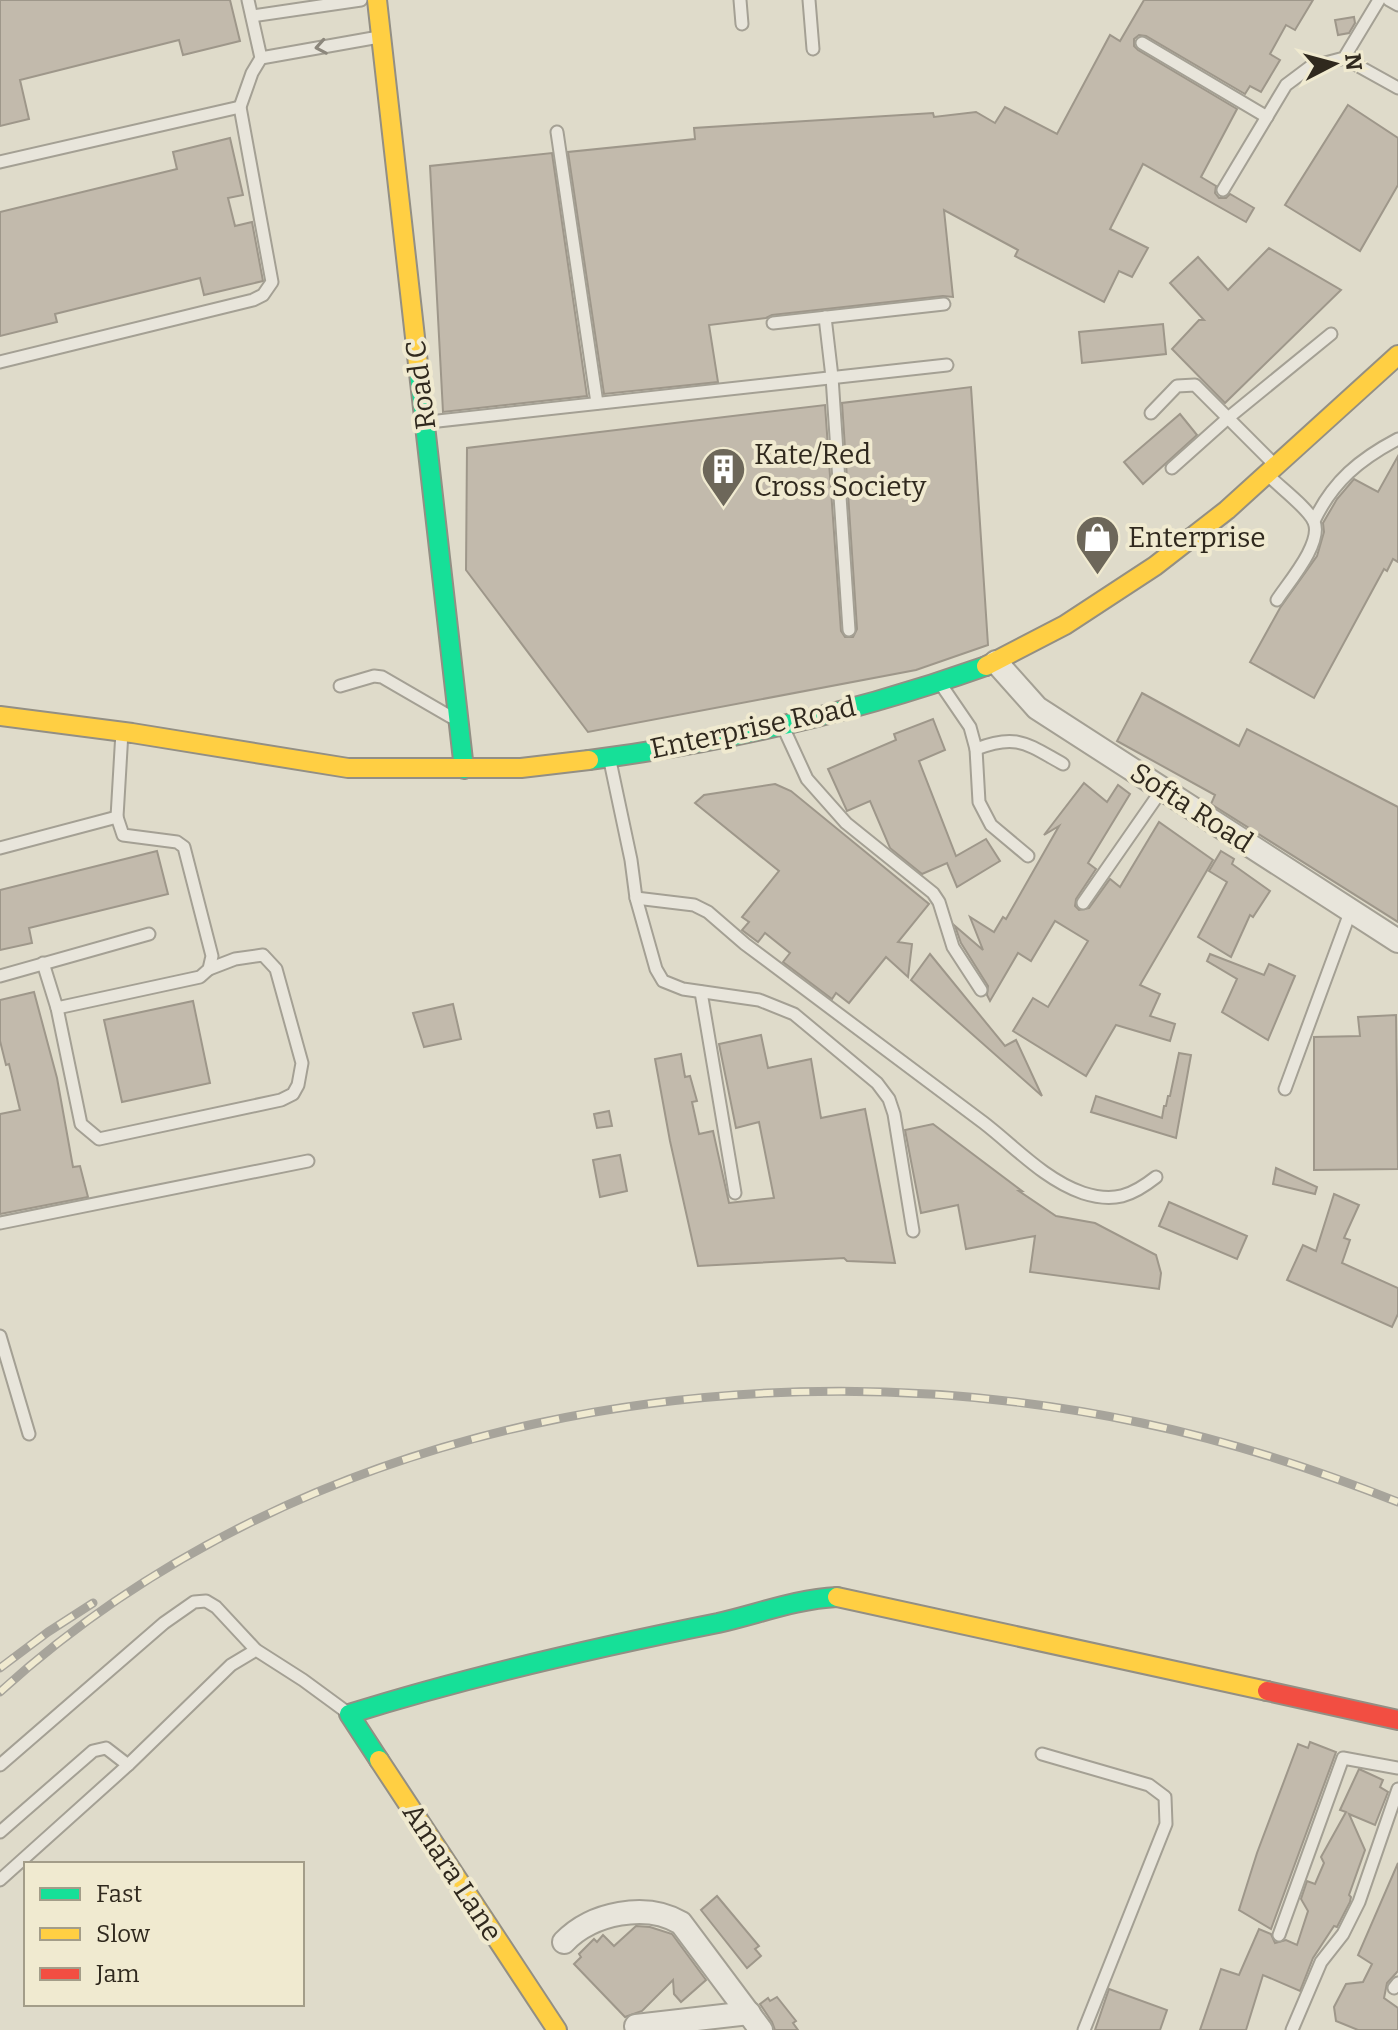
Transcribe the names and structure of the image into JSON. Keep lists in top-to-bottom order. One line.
{"streets":{"street":["Road C","Enterprise Road","Softa Road","Amara Lane"]},"crossings":[["Road C","Enterprise Road"],["Enterprise Road","Softa Road"]],"places":{"building":["Kate/Red Cross Society"],"shop":["Enterprise"]},"legend":["Fast","Slow","Jam"],"north":"right"}
